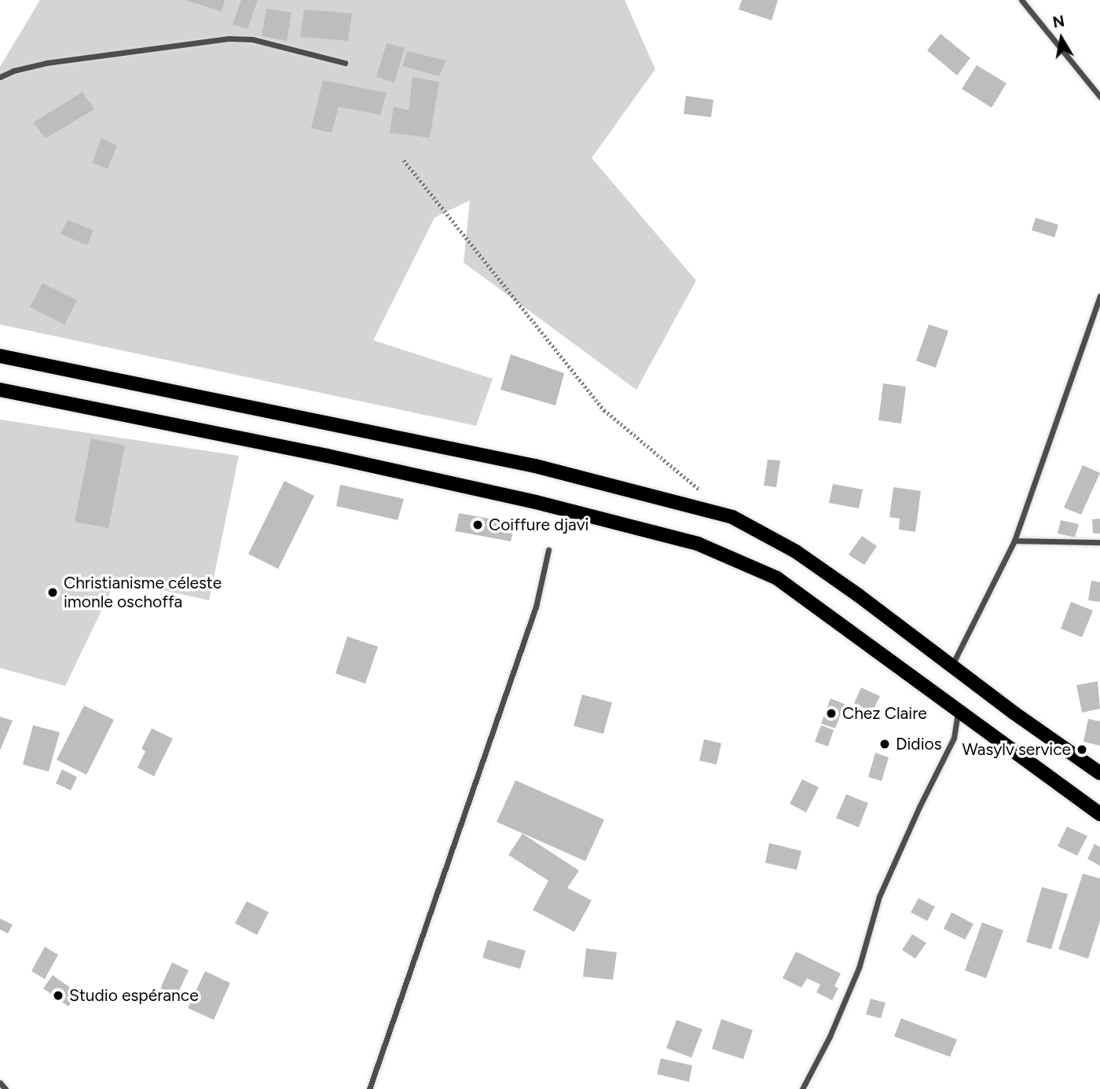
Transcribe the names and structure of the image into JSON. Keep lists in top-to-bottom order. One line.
{"places":["Coiffure djavi","Christianisme céleste imonle oschoffa","Chez Claire","Didios","Wasylv service","Studio espérance"],"north":"top"}
